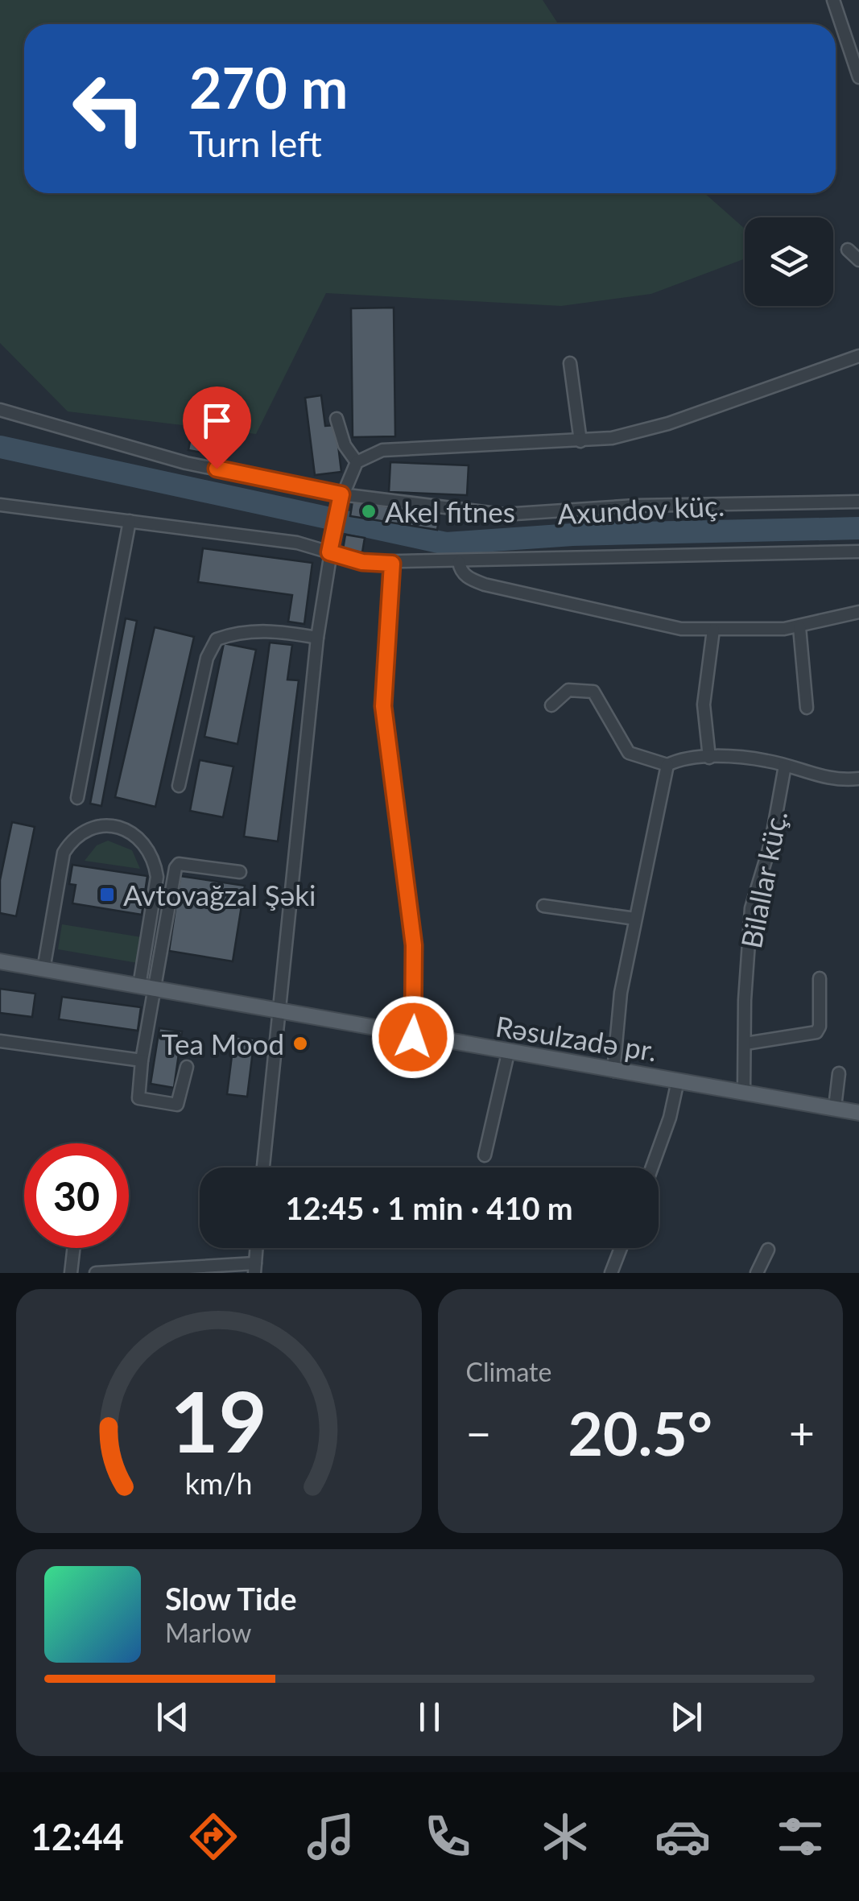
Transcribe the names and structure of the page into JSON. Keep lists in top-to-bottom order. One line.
{"streets":{"main road":["Rəsulzadə pr."],"street":["Axundov küç.","Bilallar küç."]},"crossings":[["Bilallar küç.","Rəsulzadə pr."]],"places":{"other":["Akel fitnes","Tea Mood"],"transit":["Avtovağzal Şəki"]},"page":{"turn":["270 m","Turn left"],"limit":"30","trip":"12:45 · 1 min · 410 m","tile":"Climate","heat":["−","20.5°","+"],"song":["Slow Tide","Marlow"],"tabs":"12:44","gauge":["19","km/h"]}}
